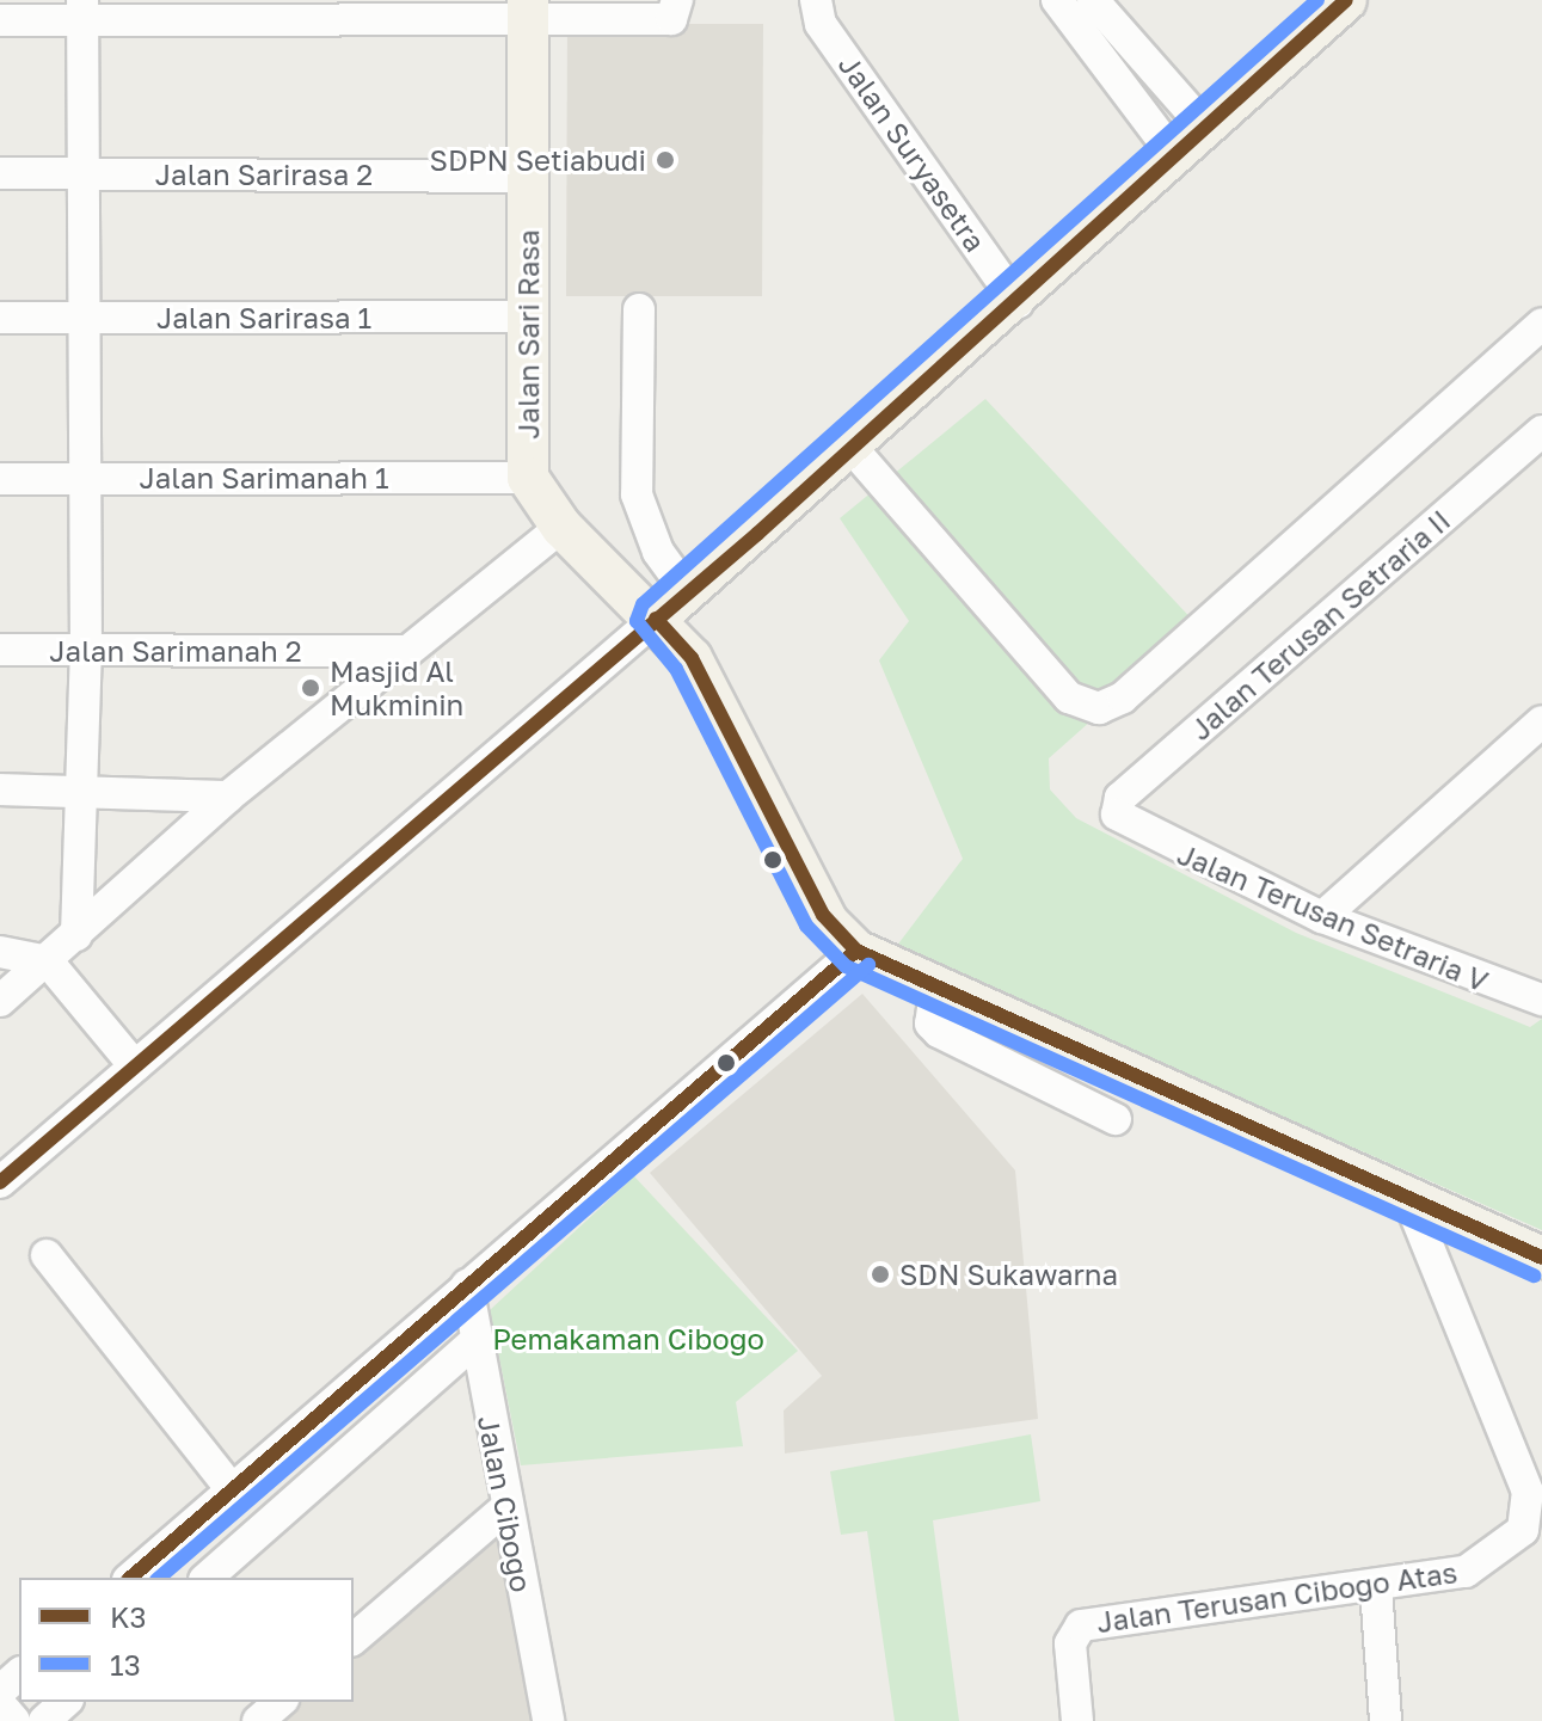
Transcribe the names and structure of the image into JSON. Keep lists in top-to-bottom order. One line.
{"streets":{"main road":["Jalan Sari Rasa"],"street":["Jalan Suryasetra","Jalan Sarirasa 2","Jalan Sarirasa 1","Jalan Sarimanah 1","Jalan Terusan Setraria II","Jalan Sarimanah 2","Jalan Terusan Setraria V","Jalan Cibogo","Jalan Terusan Cibogo Atas"]},"crossings":[["Jalan Sarirasa 2","Jalan Sari Rasa"],["Jalan Sarirasa 1","Jalan Sari Rasa"],["Jalan Sari Rasa","Jalan Sarimanah 1"],["Jalan Terusan Setraria II","Jalan Terusan Setraria V"]],"parks":["Pemakaman Cibogo"],"places":["SDPN Setiabudi","Masjid Al Mukminin","SDN Sukawarna"],"lines":["transit line K3","transit line 13"],"legend":["K3","13"]}
